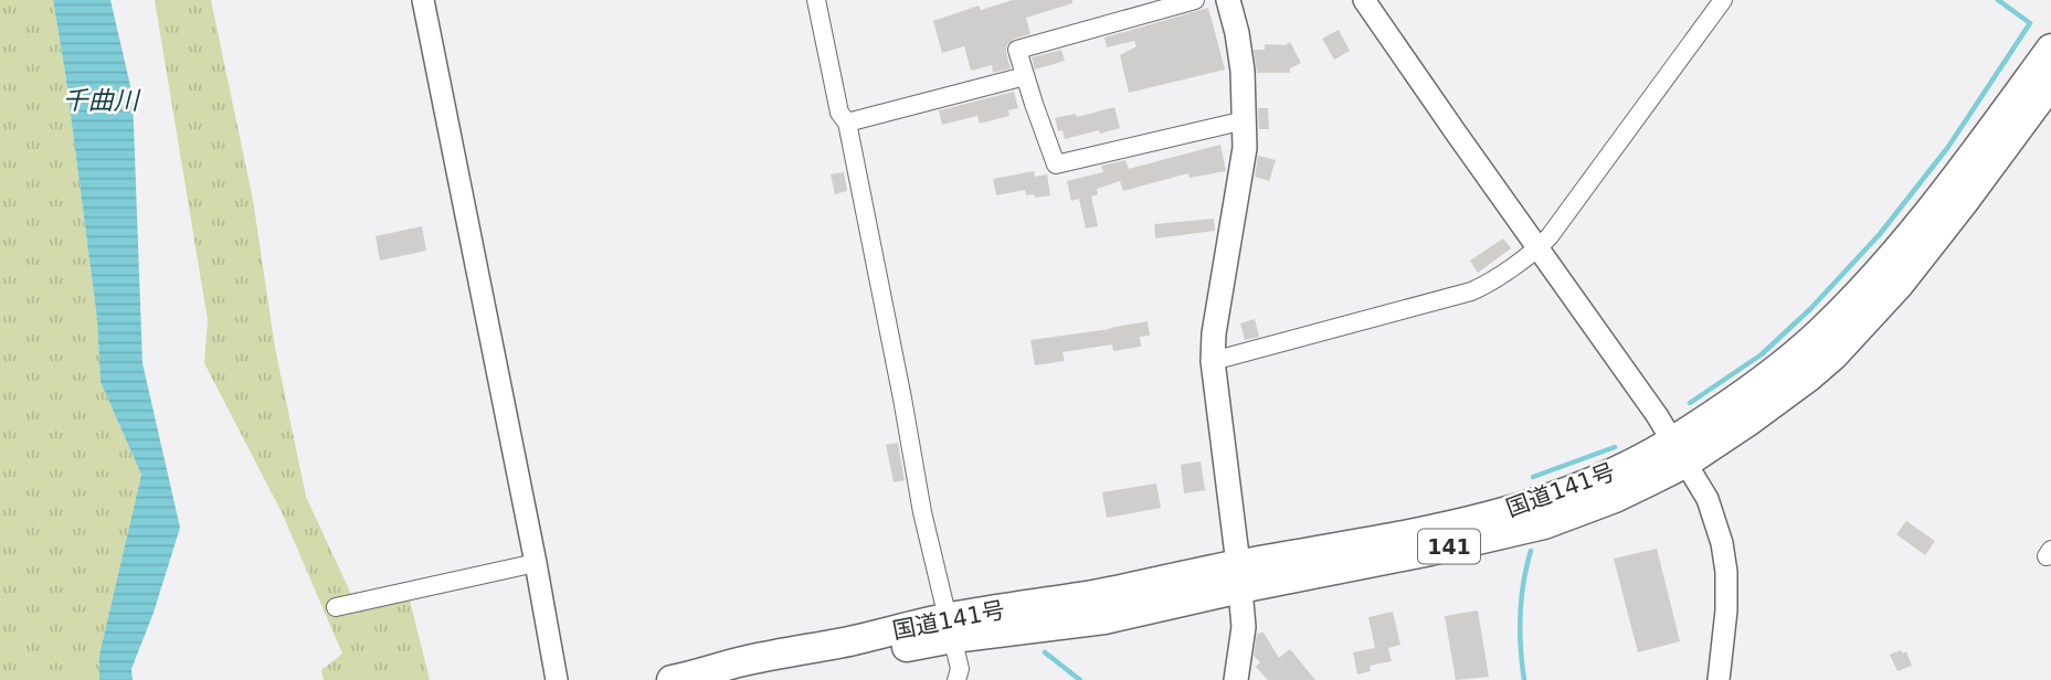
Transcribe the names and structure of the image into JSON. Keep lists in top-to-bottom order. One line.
{"streets":{"highway":["国道141号","141"]},"water":["千曲川"]}
